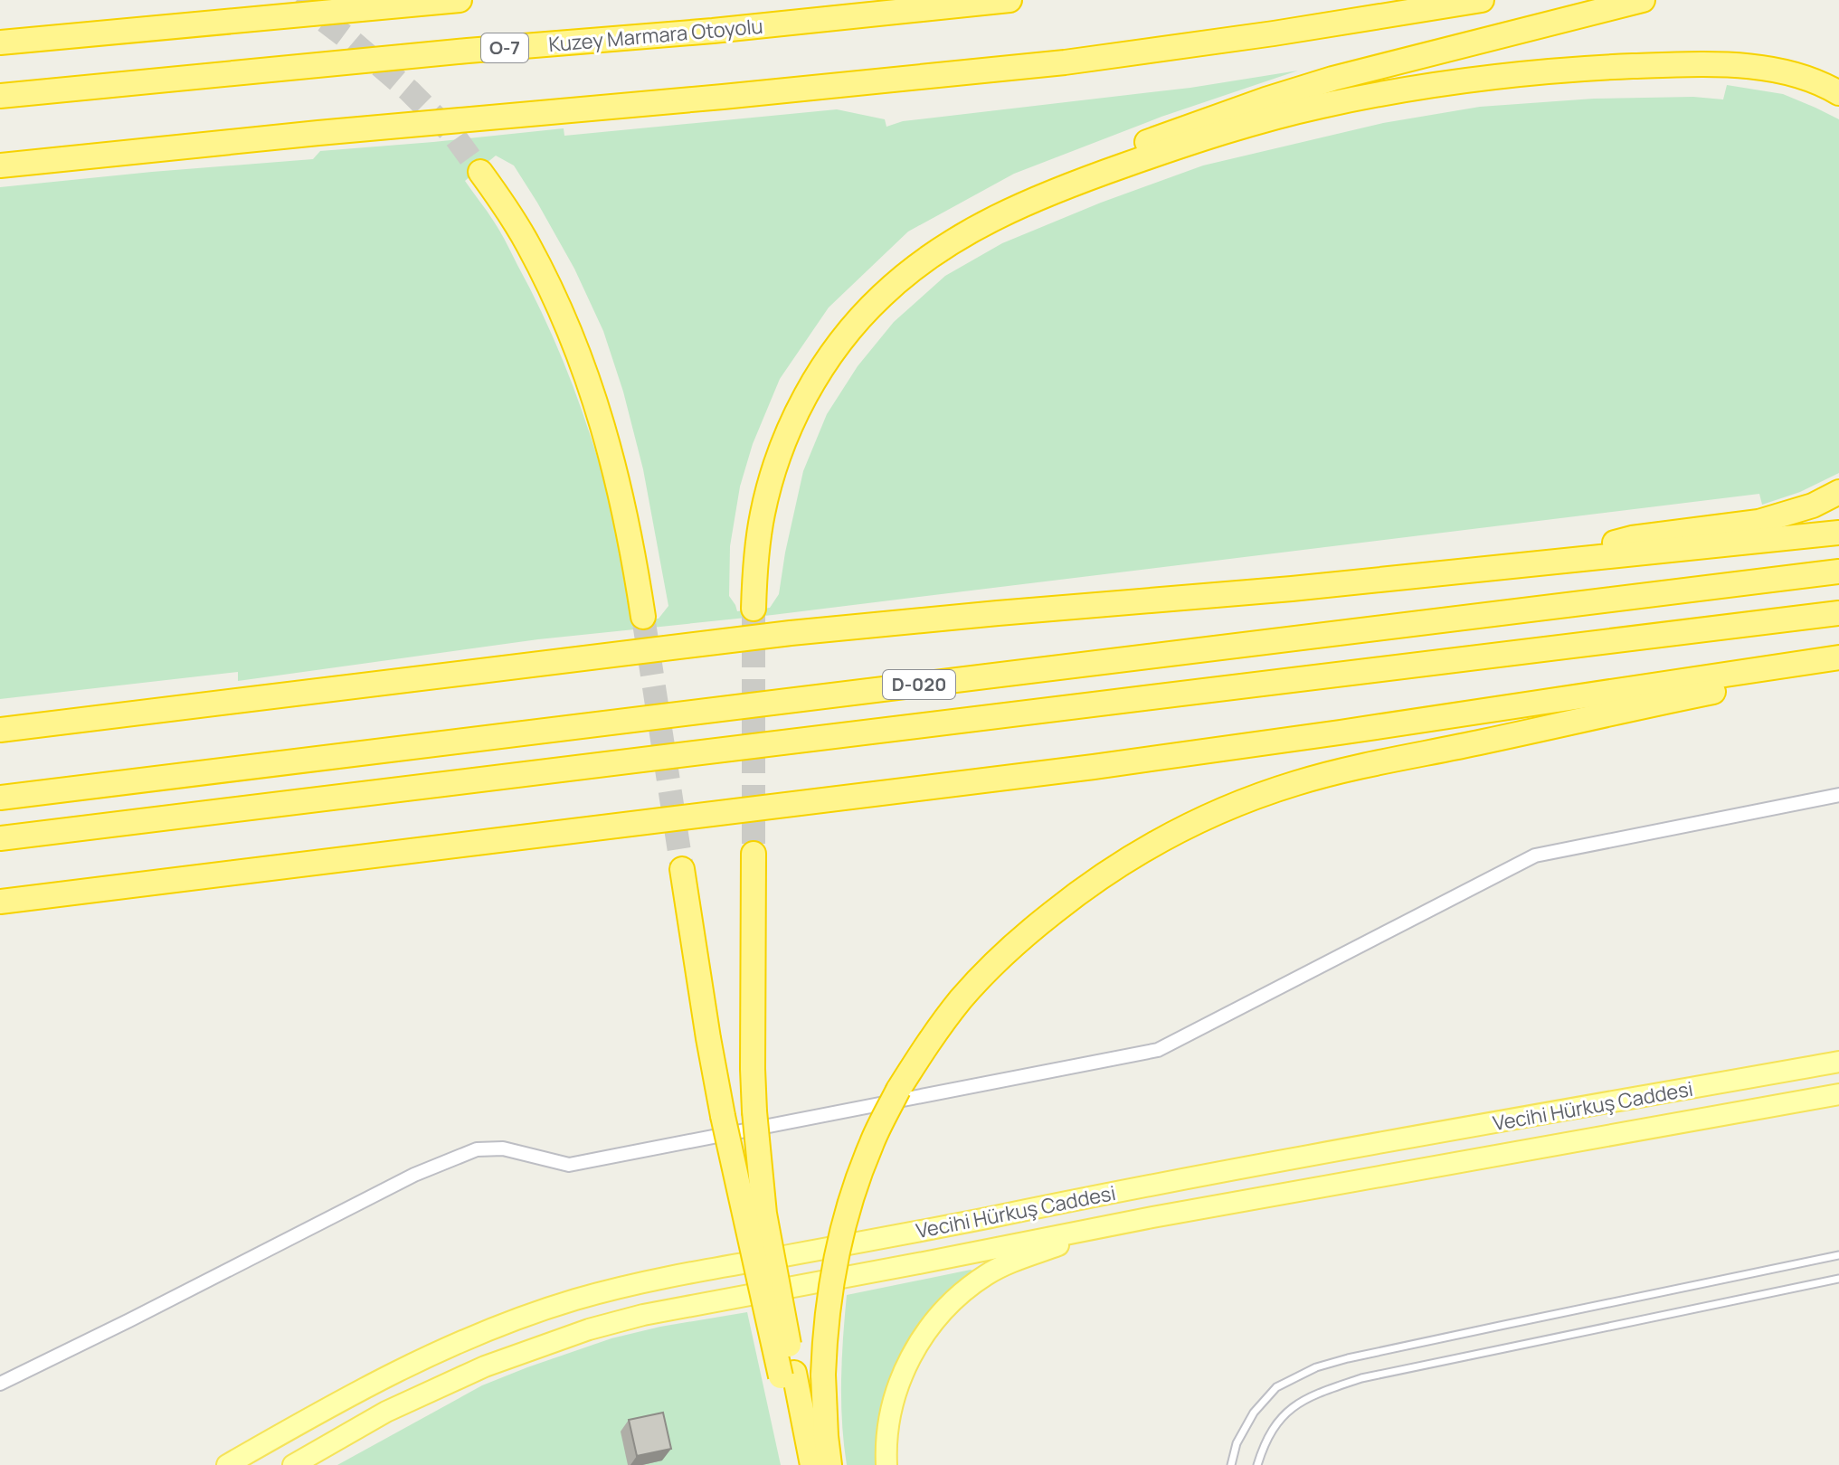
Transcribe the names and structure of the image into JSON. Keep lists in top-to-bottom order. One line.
{"streets":{"highway":["Kuzey Marmara Otoyolu","O-7","D-020"],"main road":["Vecihi Hürkuş Caddesi"]}}
